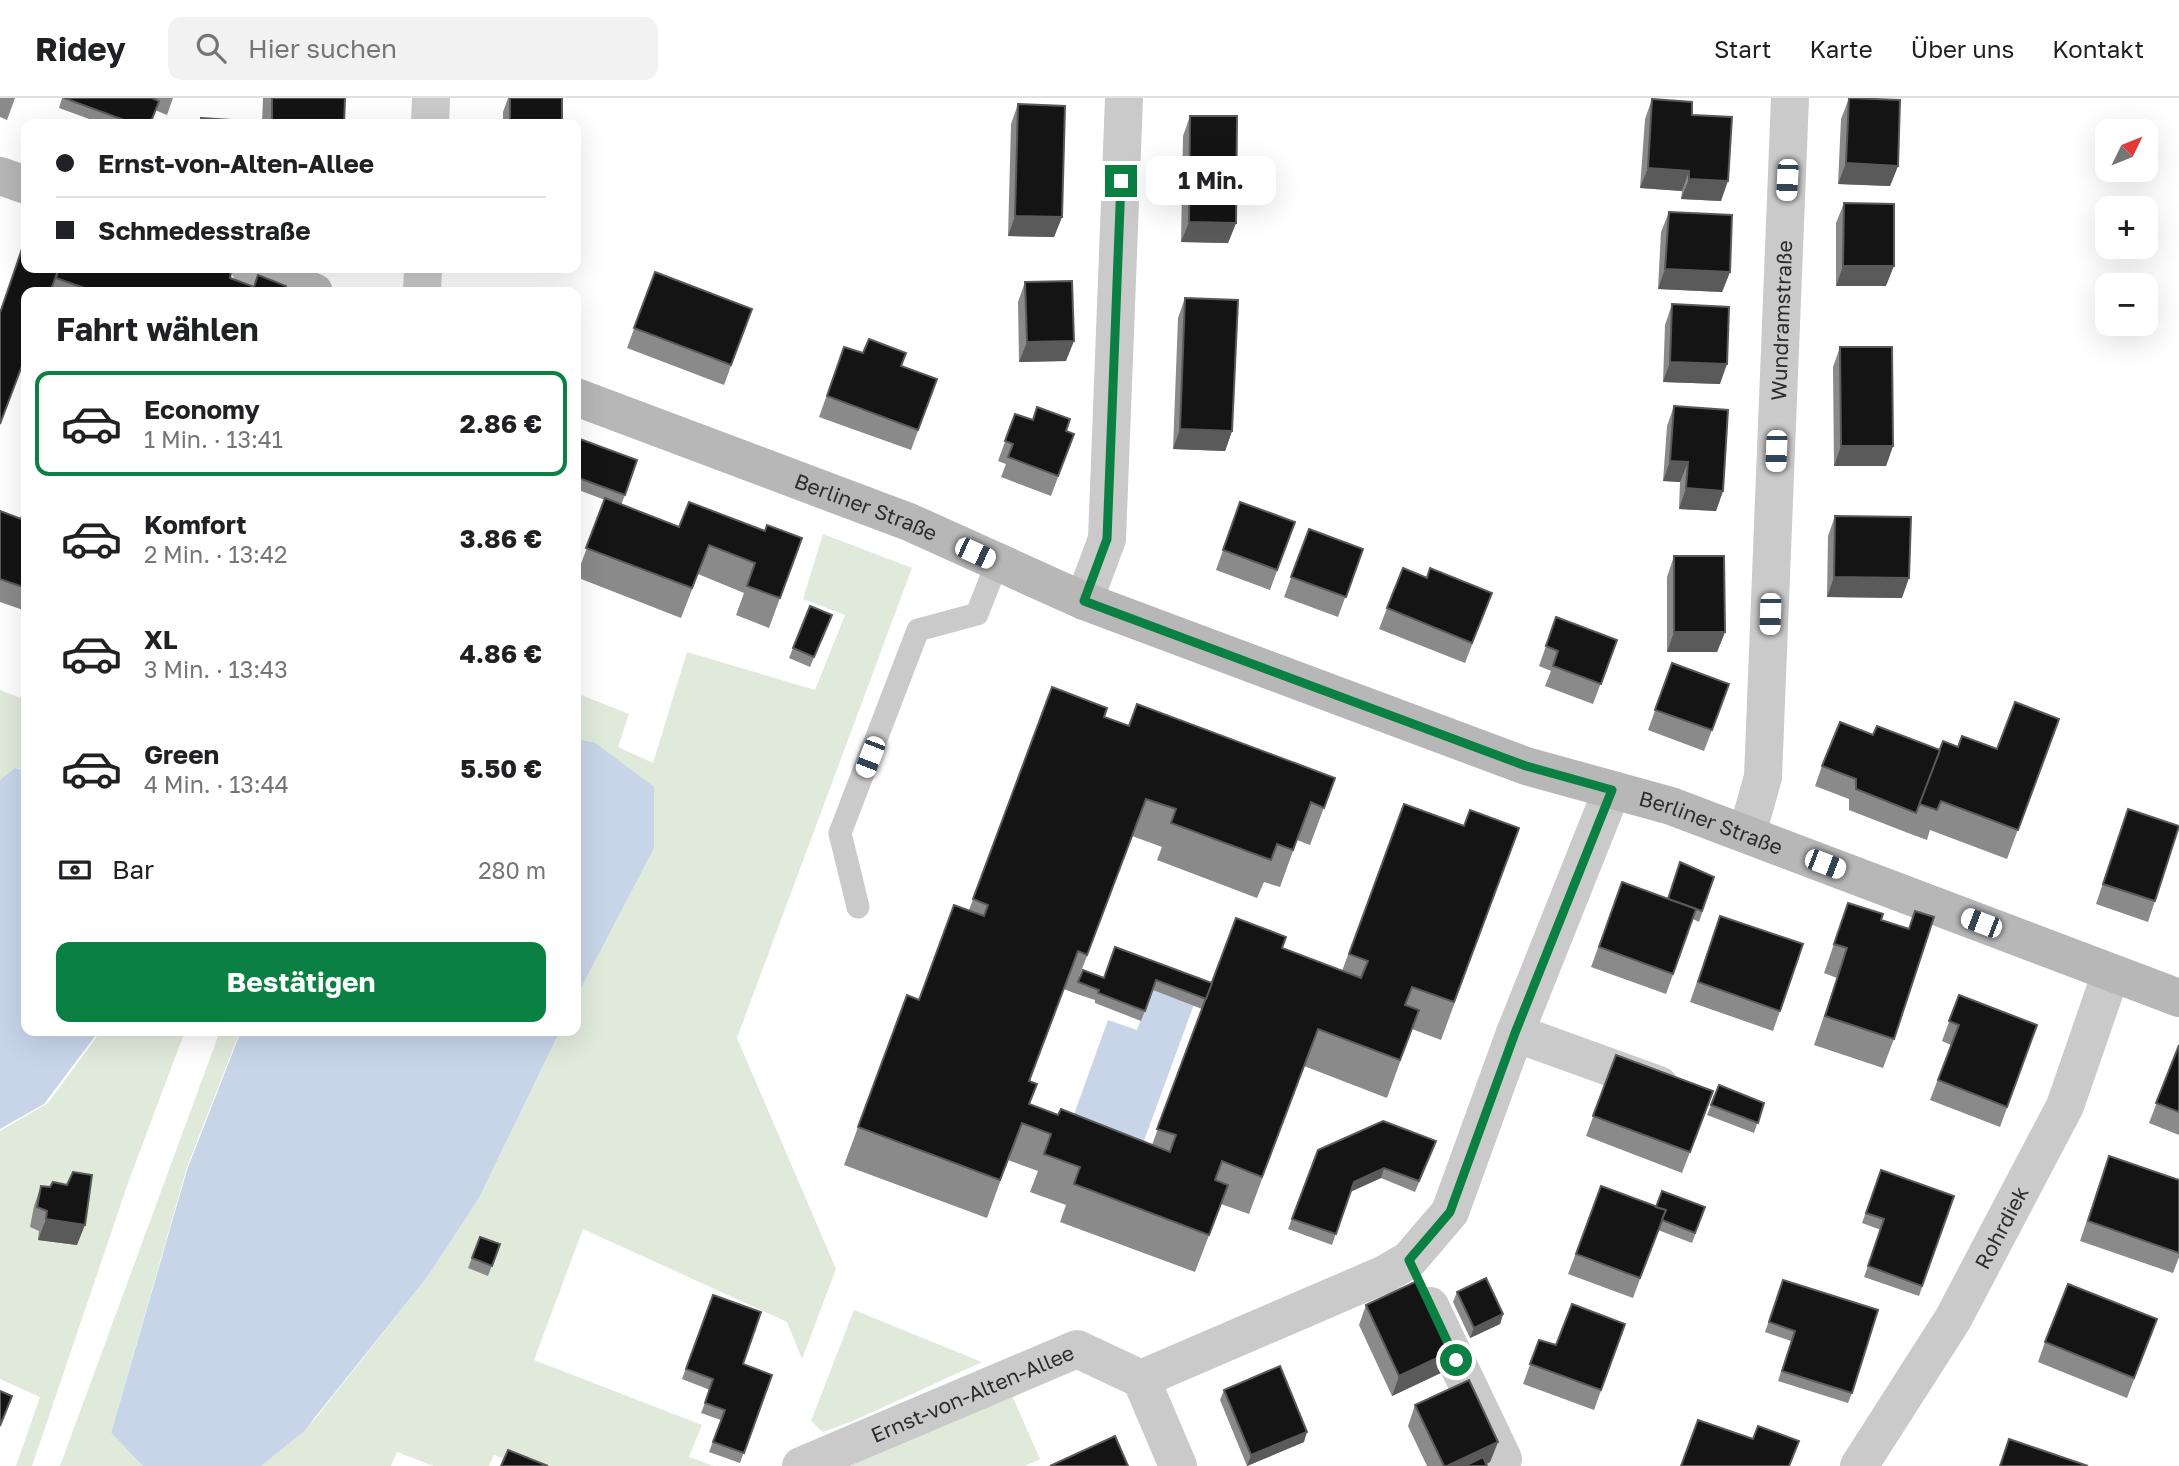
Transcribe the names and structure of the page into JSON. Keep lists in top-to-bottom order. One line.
{"streets":{"street":["Wundramstraße","Berliner Straße","Rohrdiek","Ernst-von-Alten-Allee"]},"crossings":[["Wundramstraße","Berliner Straße"],["Berliner Straße","Rohrdiek"]],"north":"top right","page":{"header":"Ridey","search":"Hier suchen","nav":["Start","Karte","Über uns","Kontakt"],"map_buttons":["+","−"],"banner":["Ernst-von-Alten-Allee","Schmedesstraße"],"bubble":"1 Min.","heading":"Fahrt wählen","list":[{"name":"Economy","note":"1 Min. · 13:41","value":"2.86 €"},{"name":"Komfort","note":"2 Min. · 13:42","value":"3.86 €"},{"name":"XL","note":"3 Min. · 13:43","value":"4.86 €"},{"name":"Green","note":"4 Min. · 13:44","value":"5.50 €"}],"pay":["Bar","280 m"],"buttons":"Bestätigen"}}
